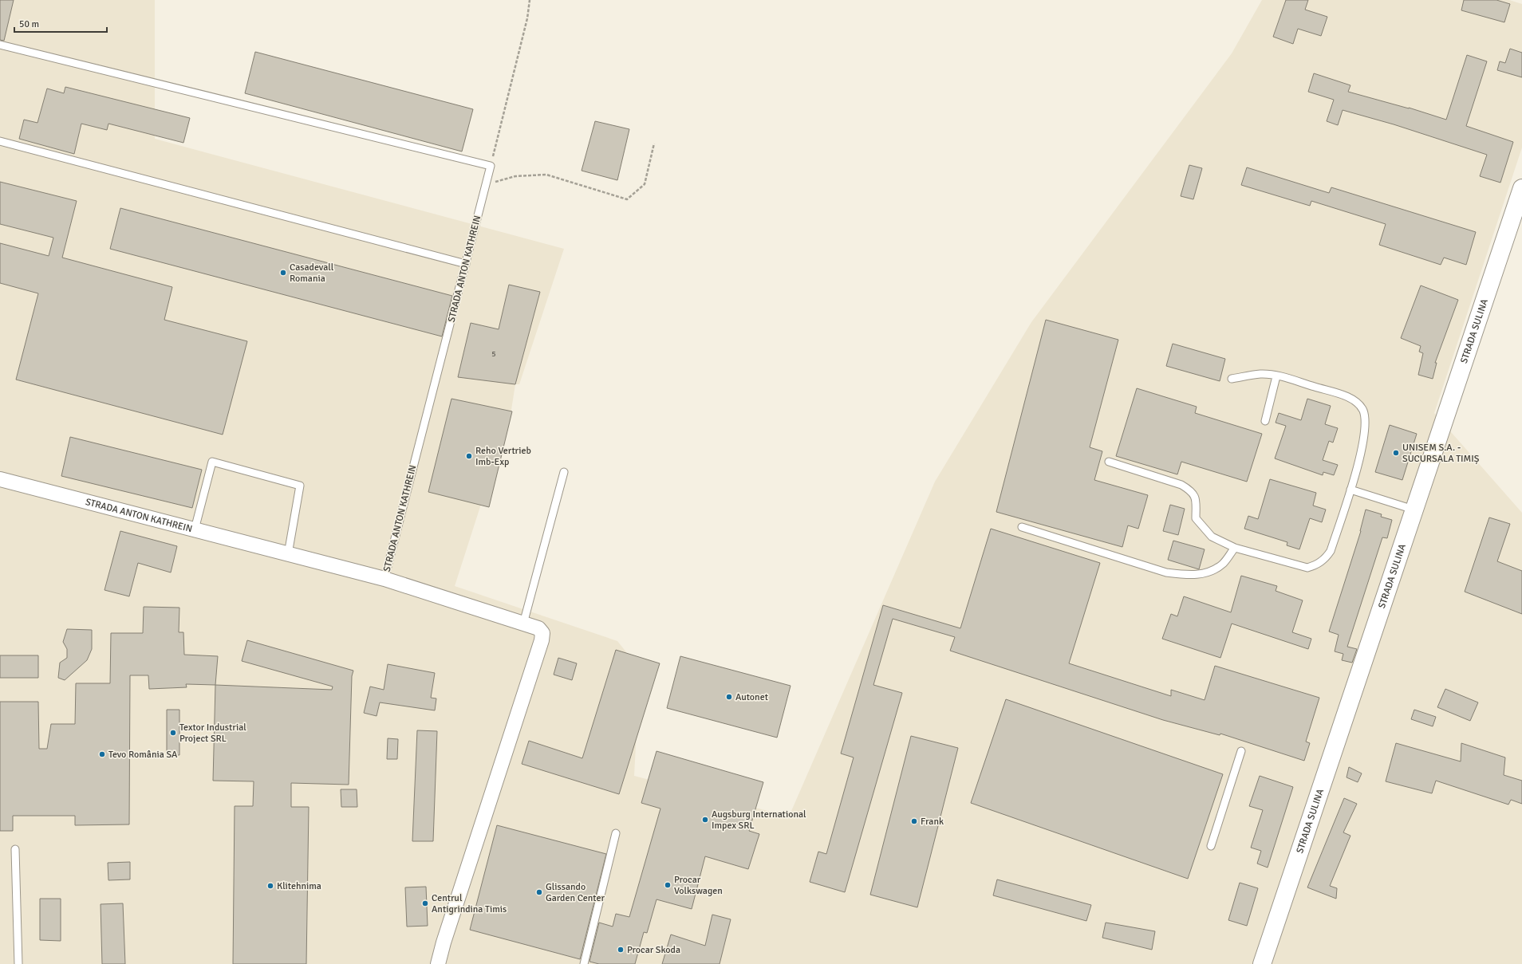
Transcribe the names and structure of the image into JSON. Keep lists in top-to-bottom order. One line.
{"streets":{"street":["STRADA ANTON KATHREIN","STRADA SULINA"]},"places":["Casadevall Romania","UNISEM S.A. - SUCURSALA TIMIȘ","Reho Vertrieb Imb-Exp","Autonet","Textor Industrial Project SRL","Tevo România SA","Augsburg International Impex SRL","Frank","Procar Volkswagen","Klitehnima","Glissando Garden Center","Centrul Antigrindina Timis","Procar Skoda"],"house_numbers":["5"],"scale_bar":"50 m"}
